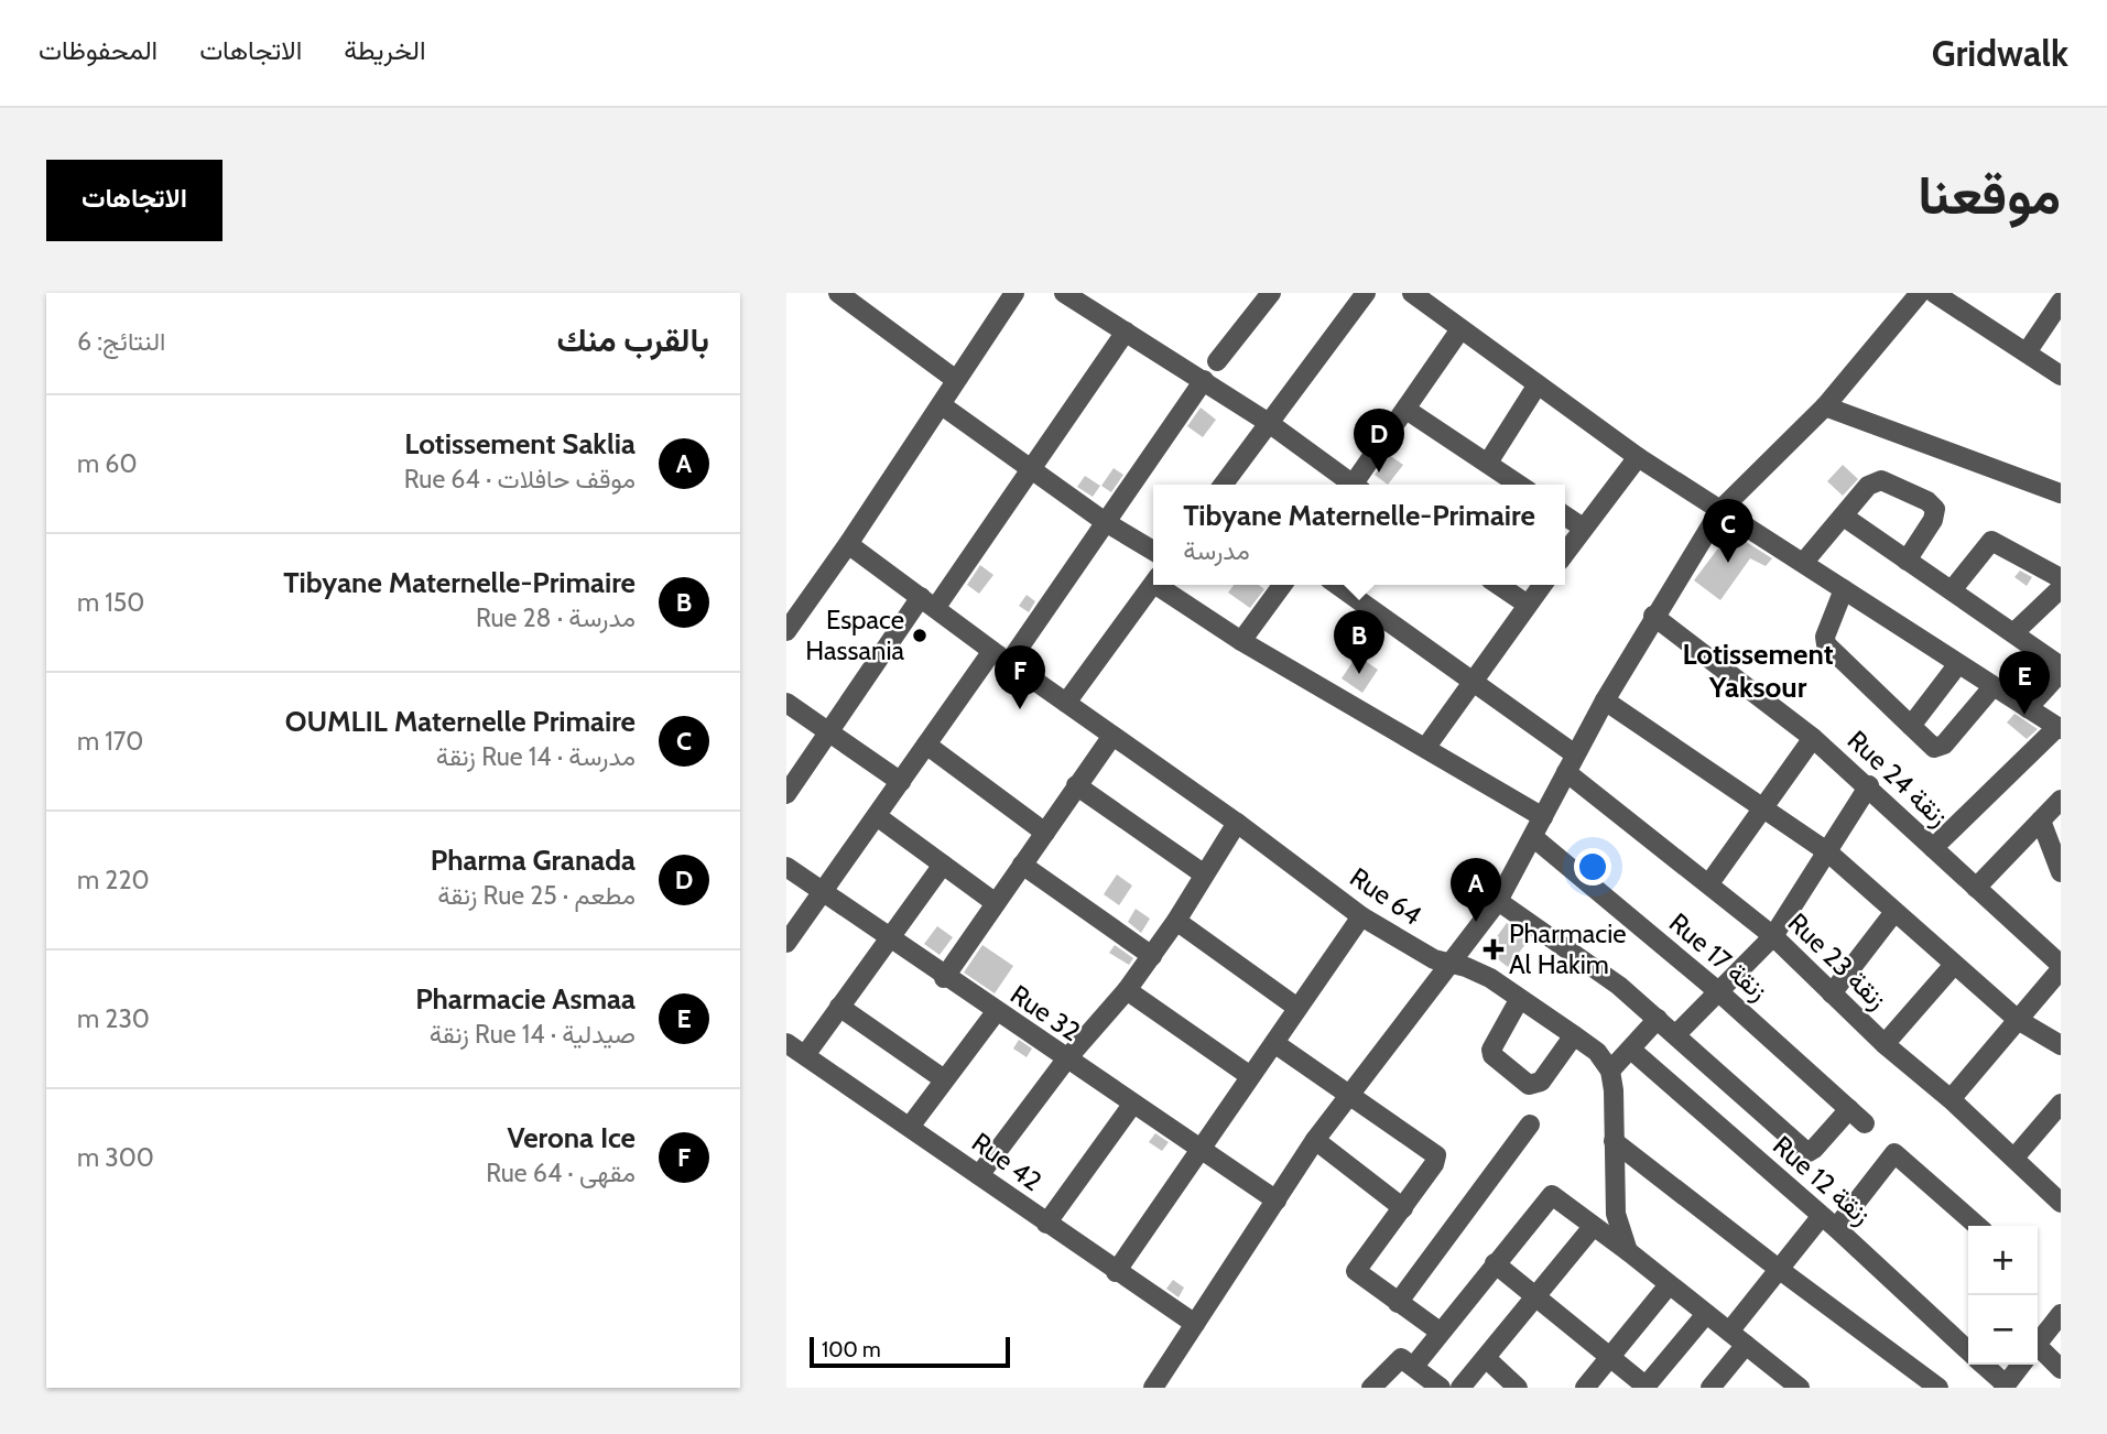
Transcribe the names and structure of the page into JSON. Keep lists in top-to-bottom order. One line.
{"streets":{"street":["Rue 24 زنقة","Rue 64","Rue 17 زنقة","Rue 23 زنقة","Rue 32","Rue 42","Rue 12 زنقة"]},"districts":["Lotissement Yaksour"],"places":{"other":["Espace Hassania"],"health":["Pharmacie Al Hakim"]},"scale_bar":"100 m","page":{"header":"Gridwalk","nav":["الخريطة","الاتجاهات","المحفوظات"],"title":"موقعنا","buttons":"الاتجاهات","heading":["بالقرب منك","النتائج: 6"],"list":[{"mark":"A","name":"Lotissement Saklia","note":"موقف حافلات · Rue 64","value":"60 m"},{"mark":"B","name":"Tibyane Maternelle-Primaire","note":"مدرسة · Rue 28","value":"150 m"},{"mark":"C","name":"OUMLIL Maternelle Primaire","note":"مدرسة · Rue 14 زنقة","value":"170 m"},{"mark":"D","name":"Pharma Granada","note":"مطعم · Rue 25 زنقة","value":"220 m"},{"mark":"E","name":"Pharmacie Asmaa","note":"صيدلية · Rue 14 زنقة","value":"230 m"},{"mark":"F","name":"Verona Ice","note":"مقهى · Rue 64","value":"300 m"}],"pins":["D","C","B","F","E","A"],"popup":["Tibyane Maternelle-Primaire","مدرسة"],"map_buttons":["+","−"],"scale":"100 m"}}
